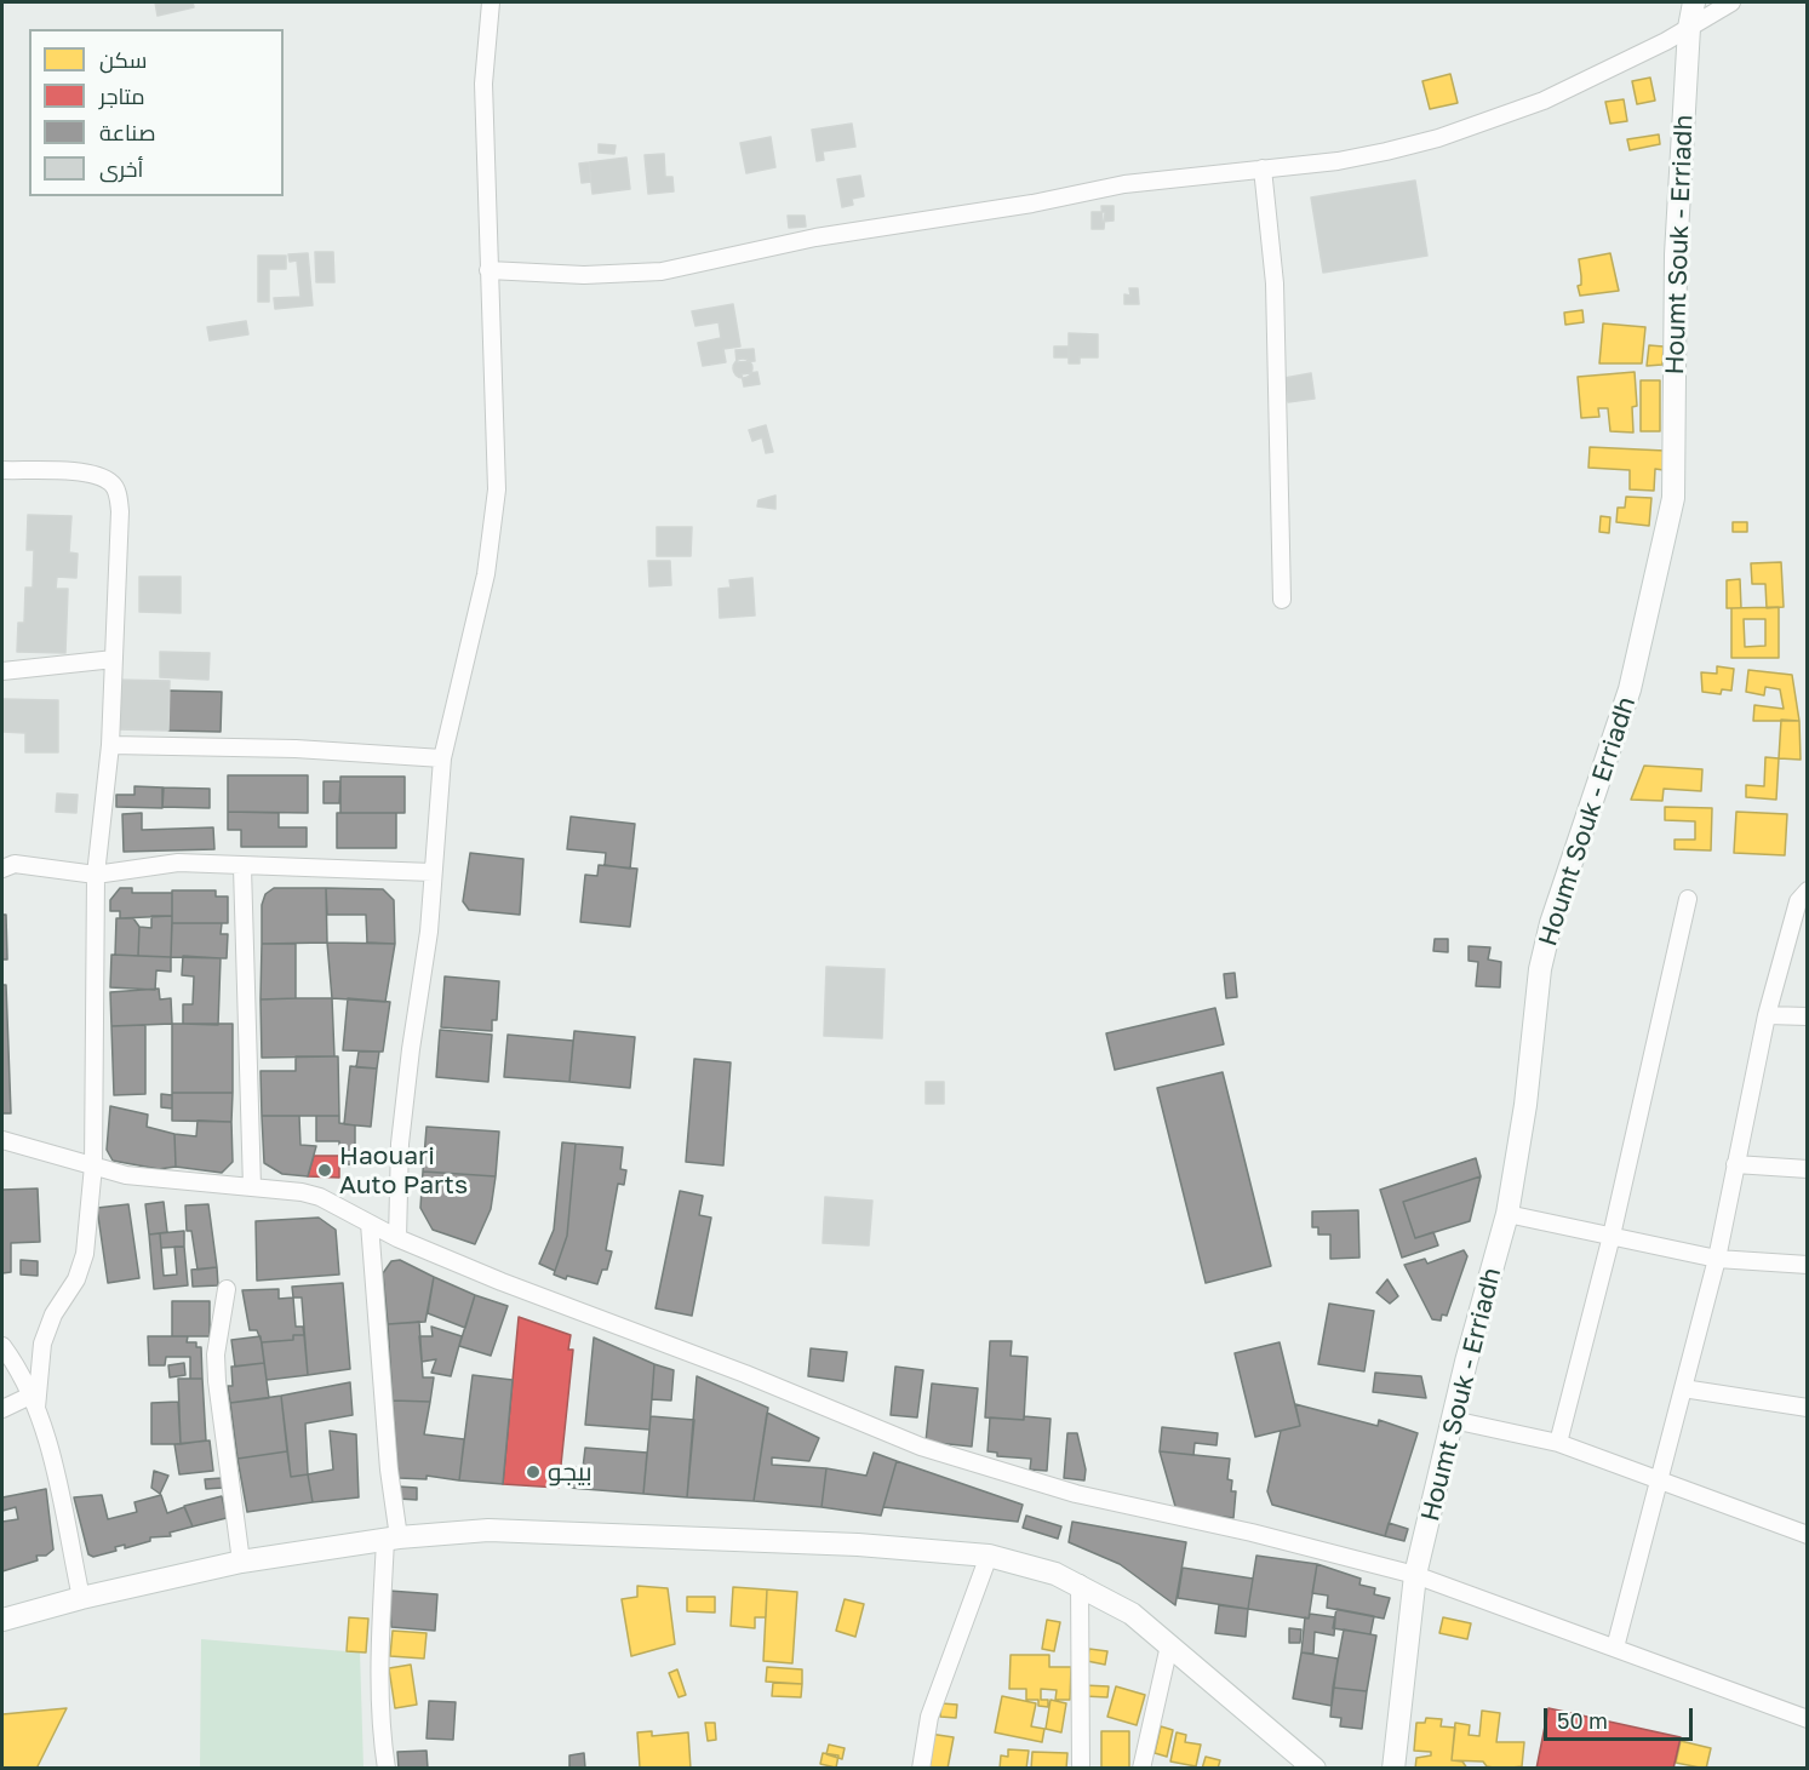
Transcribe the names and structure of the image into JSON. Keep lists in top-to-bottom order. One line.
{"streets":{"street":["Houmt Souk - Erriadh"]},"places":["Haouari Auto Parts","بيجو"],"legend":["سكن","متاجر","صناعة","أخرى"],"scale_bar":"50 m"}
